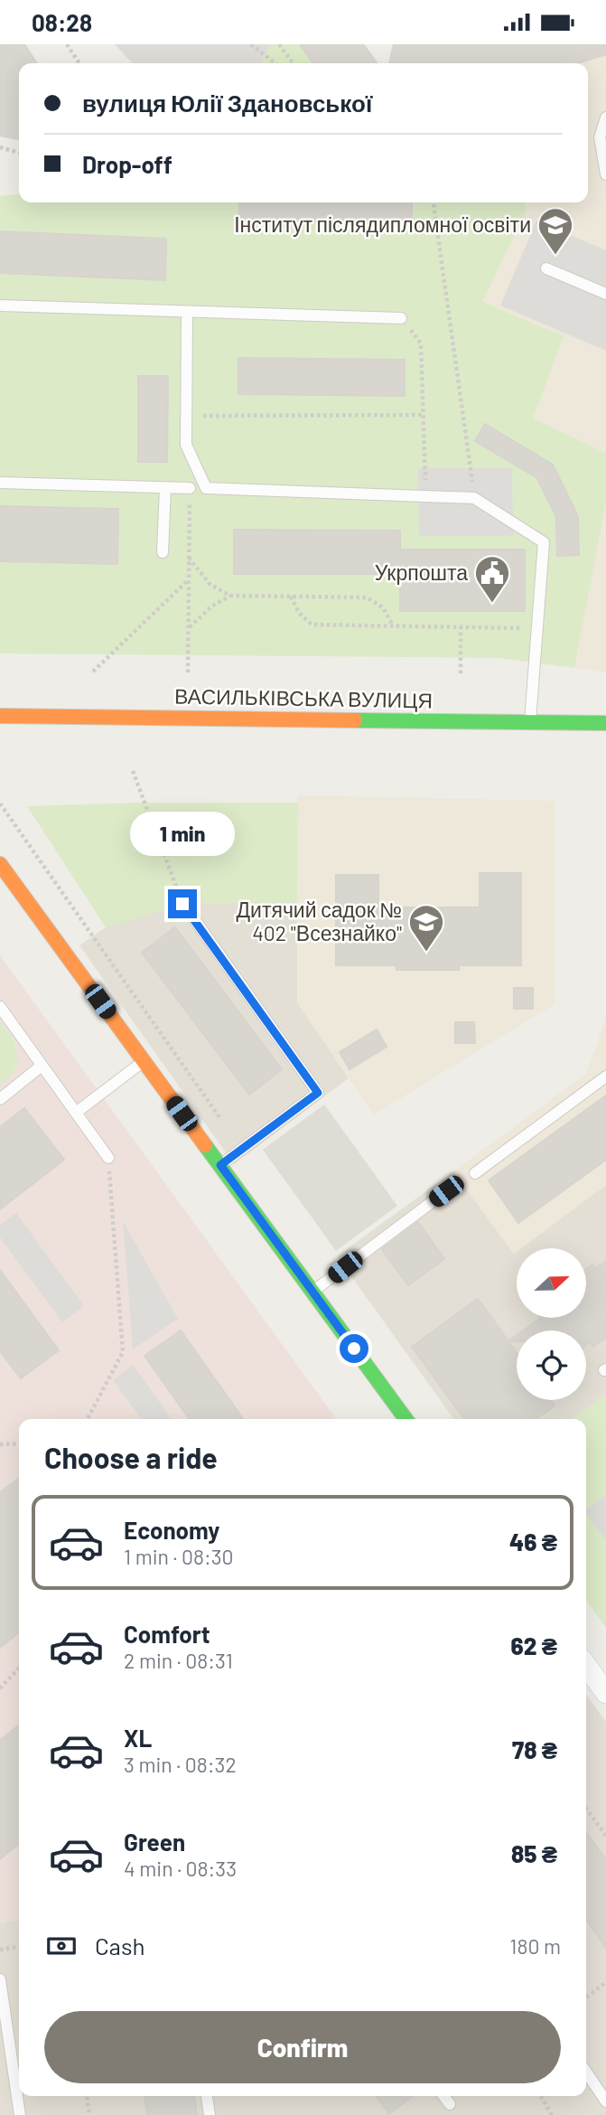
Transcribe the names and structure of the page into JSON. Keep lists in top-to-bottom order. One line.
{"streets":{"street":["ВАСИЛЬКІВСЬКА ВУЛИЦЯ"]},"places":{"school or university":["Інститут післядипломної освіти","Дитячий садок № 402 \"Всезнайко\""],"public building":["Укрпошта"]},"north":"right","page":{"status":"08:28","banner":["вулиця Юлії Здановської","Drop-off"],"bubble":"1 min","heading":"Choose a ride","list":[{"name":"Economy","note":"1 min · 08:30","value":"46 ₴"},{"name":"Comfort","note":"2 min · 08:31","value":"62 ₴"},{"name":"XL","note":"3 min · 08:32","value":"78 ₴"},{"name":"Green","note":"4 min · 08:33","value":"85 ₴"}],"pay":["Cash","180 m"],"buttons":"Confirm"}}
